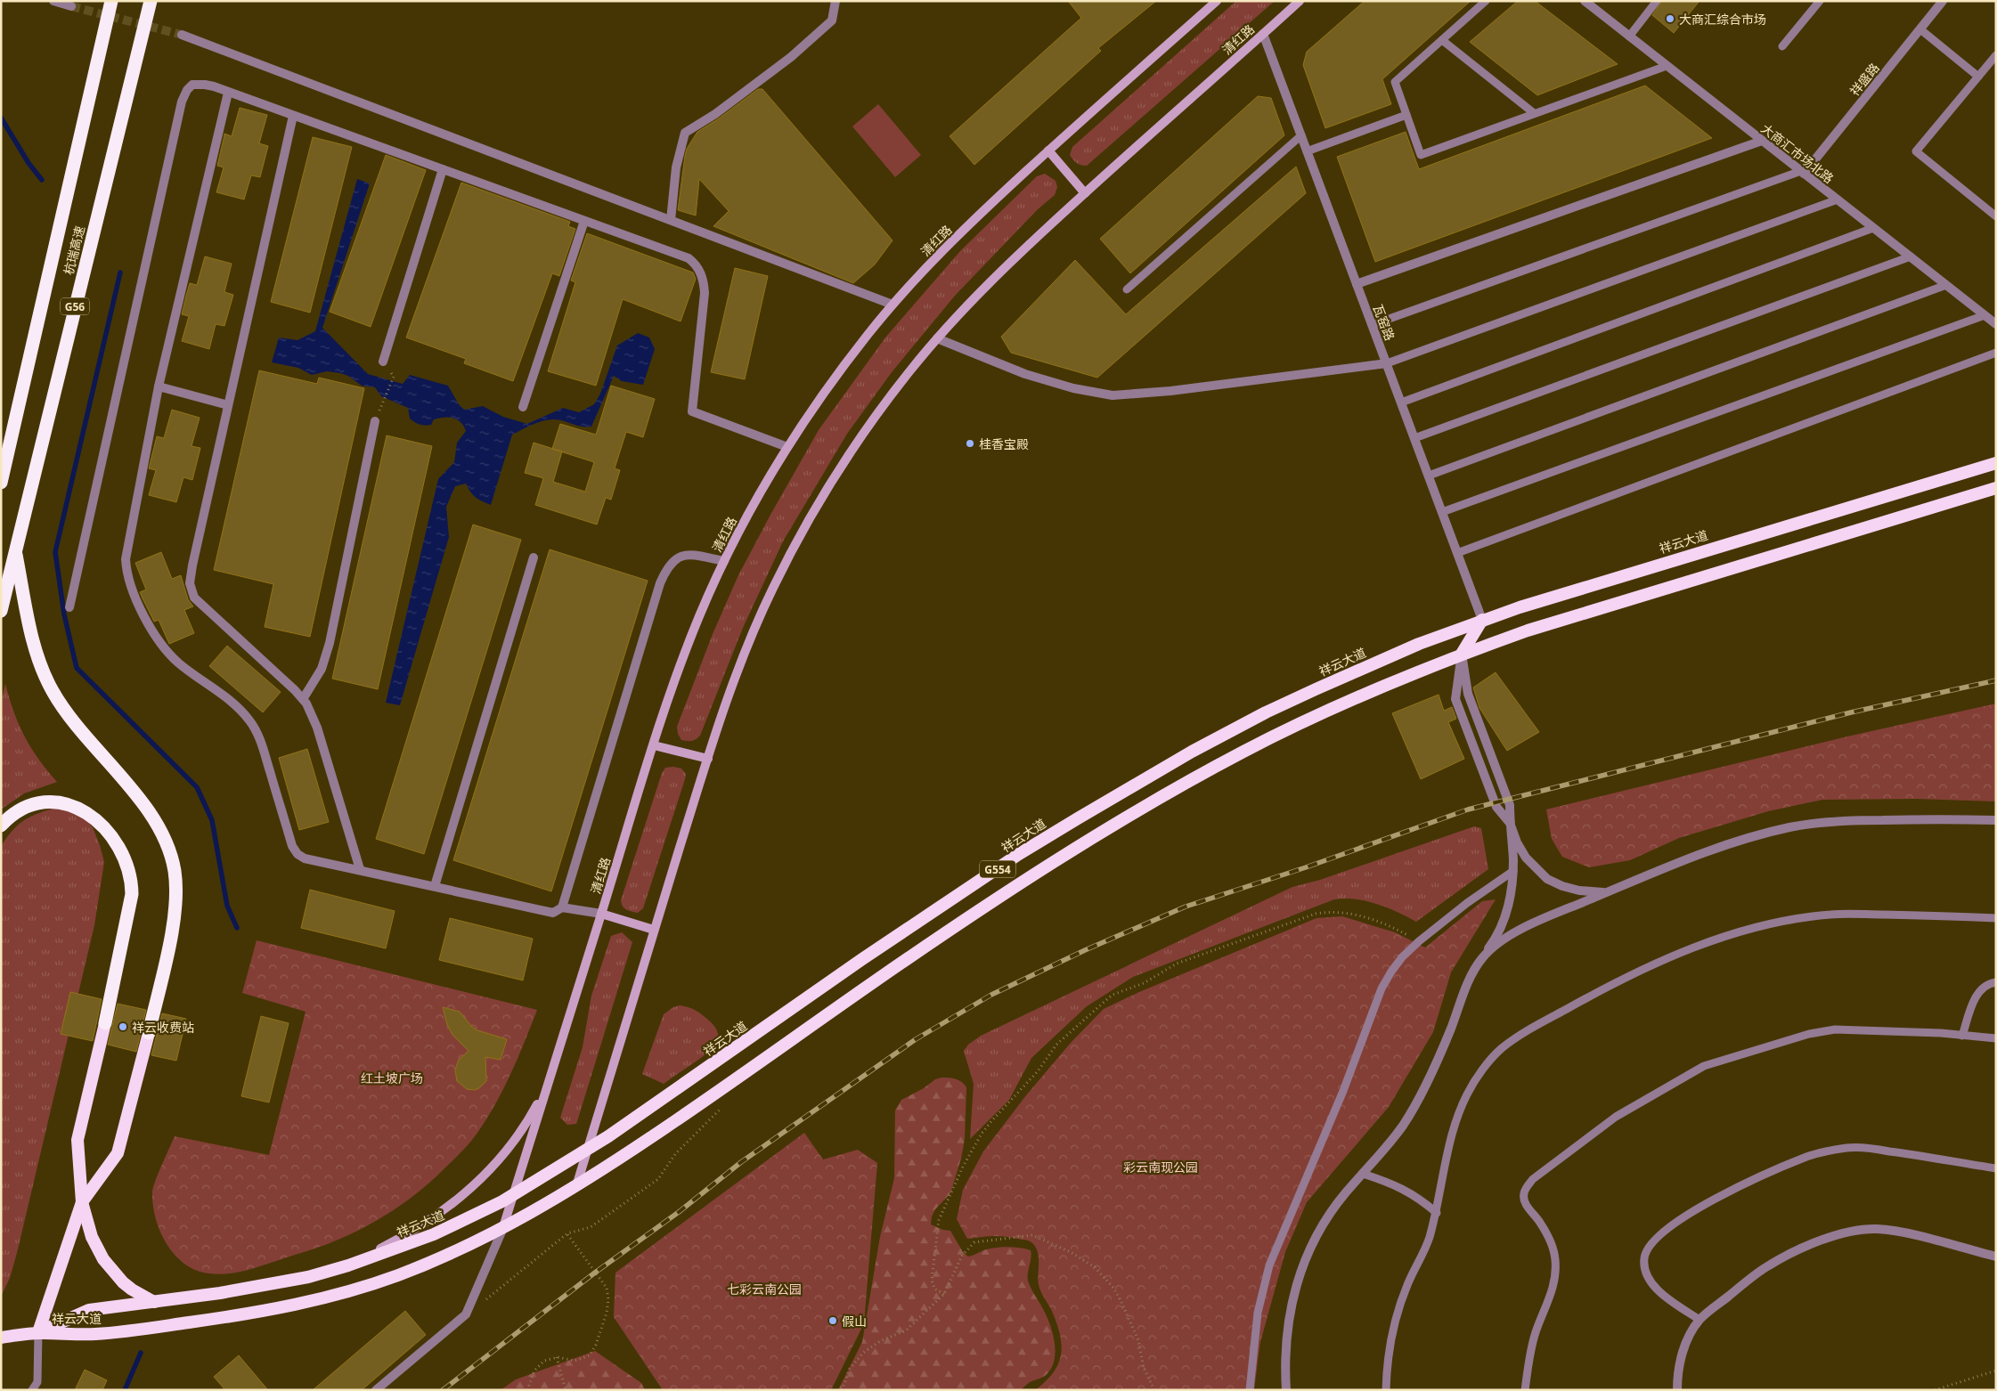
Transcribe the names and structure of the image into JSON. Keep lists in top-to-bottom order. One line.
{"streets":{"highway":["杭瑞高速","G56","祥云大道","G554"],"main road":["清红路"],"street":["祥盛路","大商汇市场北路","瓦窑路"]},"crossings":[["清红路","瓦窑路"],["清红路","祥云大道"],["祥盛路","大商汇市场北路"],["瓦窑路","祥云大道"]],"parks":["红土坡广场","彩云南现公园","七彩云南公园"],"places":["大商汇综合市场","桂香宝殿","祥云收费站","假山"]}
